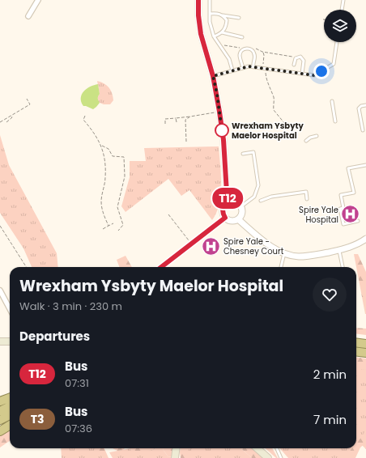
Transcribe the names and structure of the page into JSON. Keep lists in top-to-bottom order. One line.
{"places":{"other":["Wrexham Ysbyty Maelor Hospital"],"hospital":["Spire Yale Hospital","Spire Yale - Chesney Court"]},"lines":["bus line T12"],"page":{"on_map":"T12","heading":[["Wrexham Ysbyty Maelor Hospital","Walk · 3 min · 230 m"],"Departures"],"list":[{"mark":"T12","name":"Bus","note":"07:31","value":"2 min"},{"mark":"T3","name":"Bus","note":"07:36","value":"7 min"}]}}
